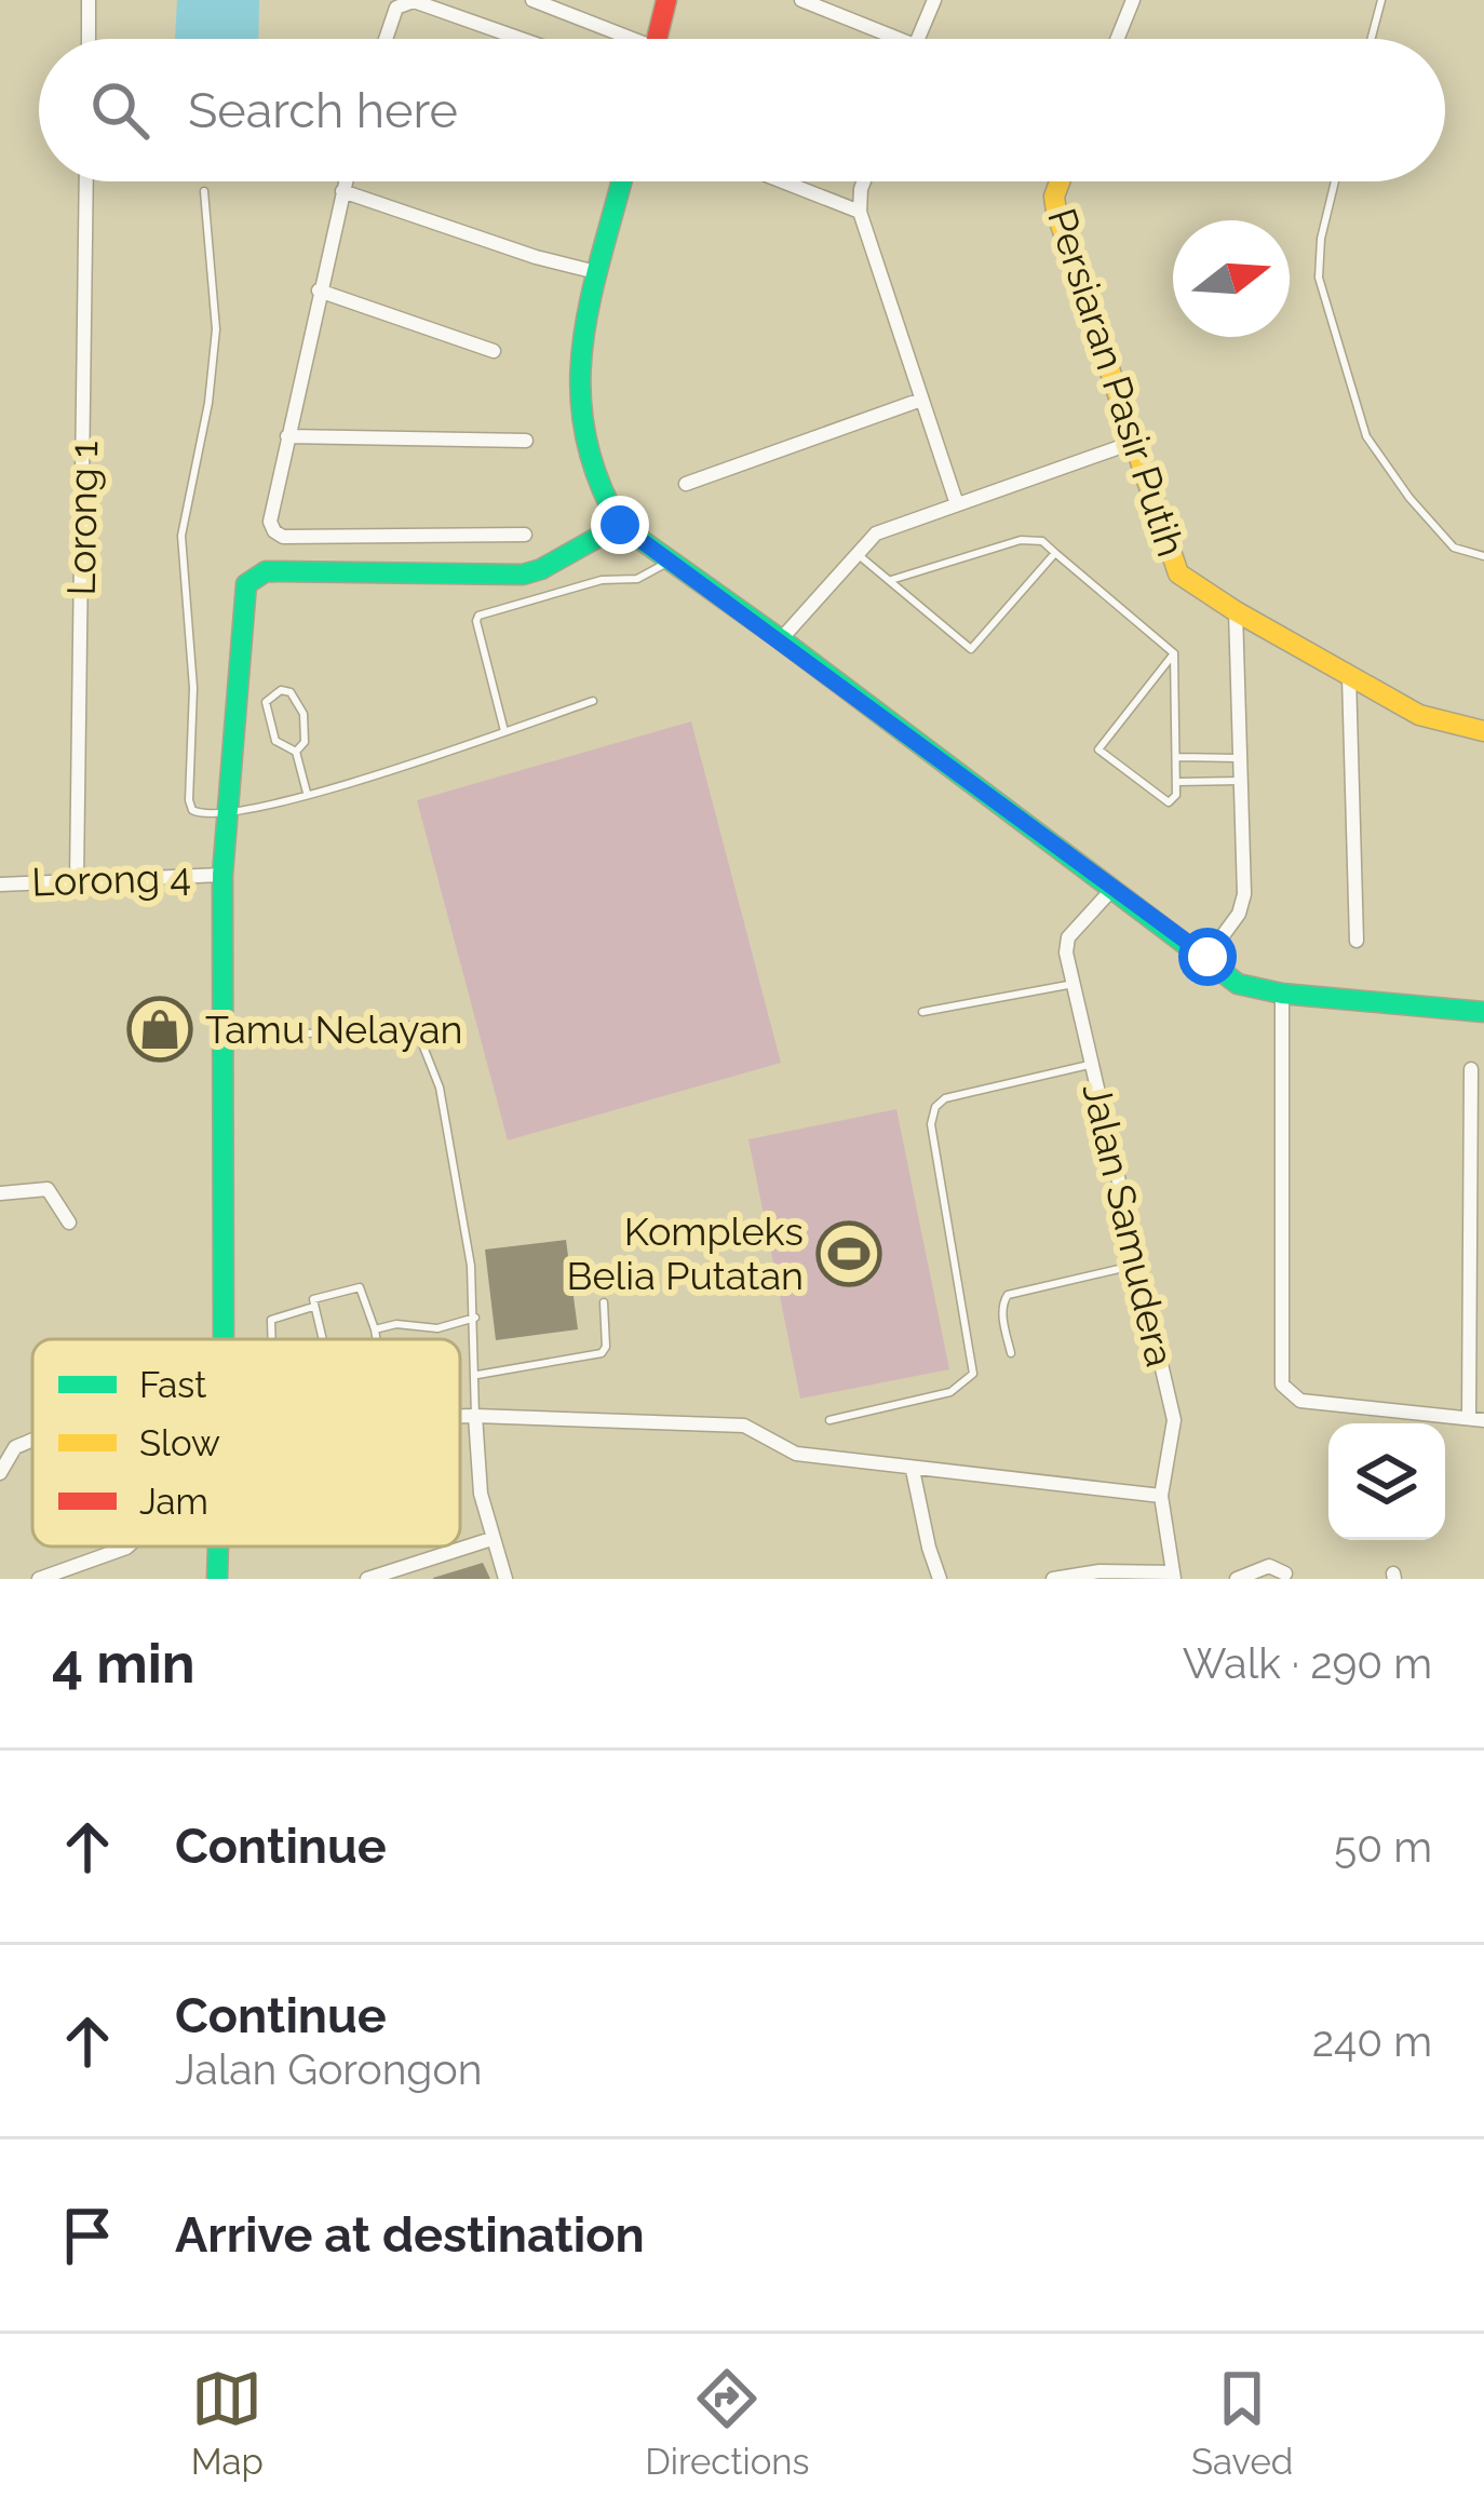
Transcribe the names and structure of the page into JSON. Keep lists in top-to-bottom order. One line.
{"streets":{"street":["Persiaran Pasir Putih","Lorong 1","Lorong 4","Jalan Samudera"]},"crossings":[["Lorong 1","Lorong 4"]],"places":{"shop":["Tamu Nelayan"],"sports":["Kompleks Belia Putatan"]},"legend":["Fast","Slow","Jam"],"north":"right","page":{"search":"Search here","heading":["4 min","Walk · 290 m"],"list":[["Continue","50 m"],["Continue","Jalan Gorongon","240 m"],"Arrive at destination"],"nav":["Map","Directions","Saved"]}}
